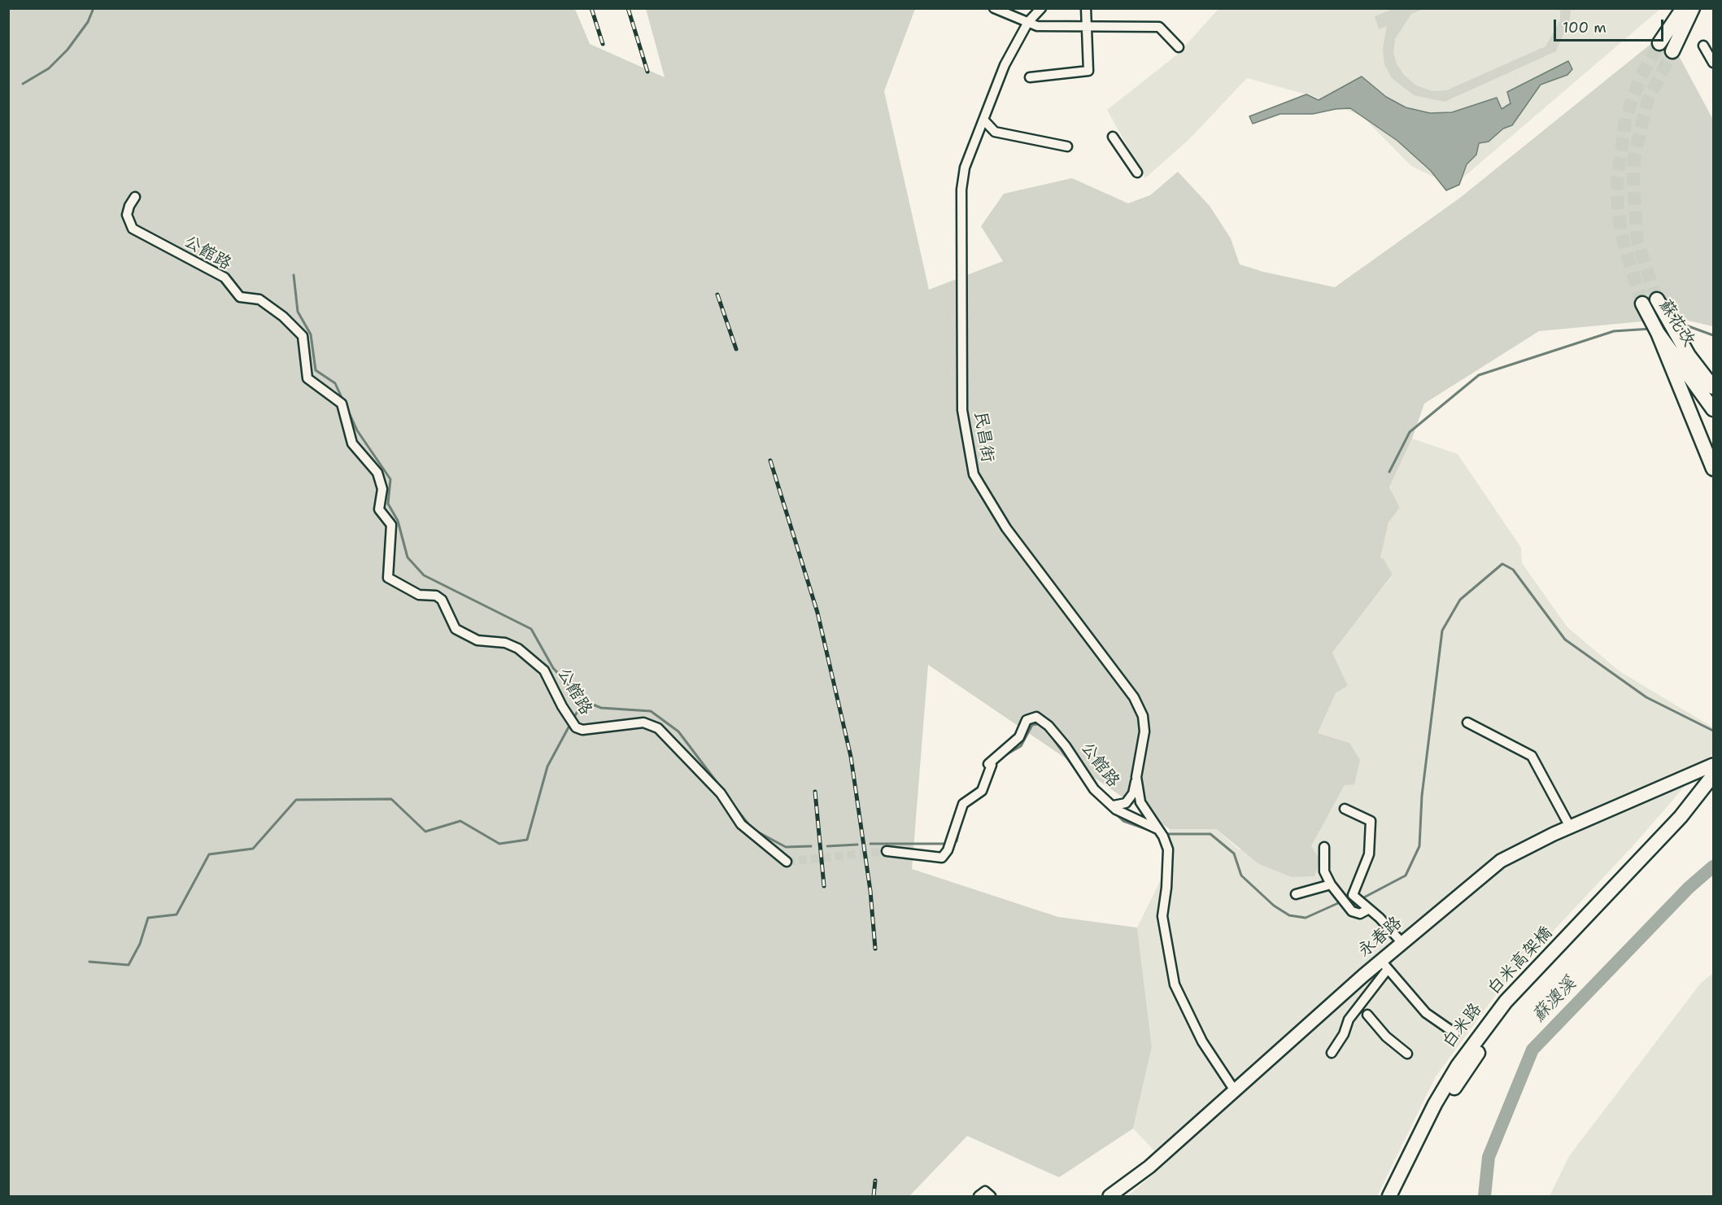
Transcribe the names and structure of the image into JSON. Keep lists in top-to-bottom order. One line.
{"streets":{"main road":["蘇花改","白米高架橋"],"street":["公館路","民昌街","永春路","白米路"]},"crossings":[["公館路","民昌街"],["永春路","白米路"]],"water":["蘇澳溪"],"scale_bar":"100 m"}
